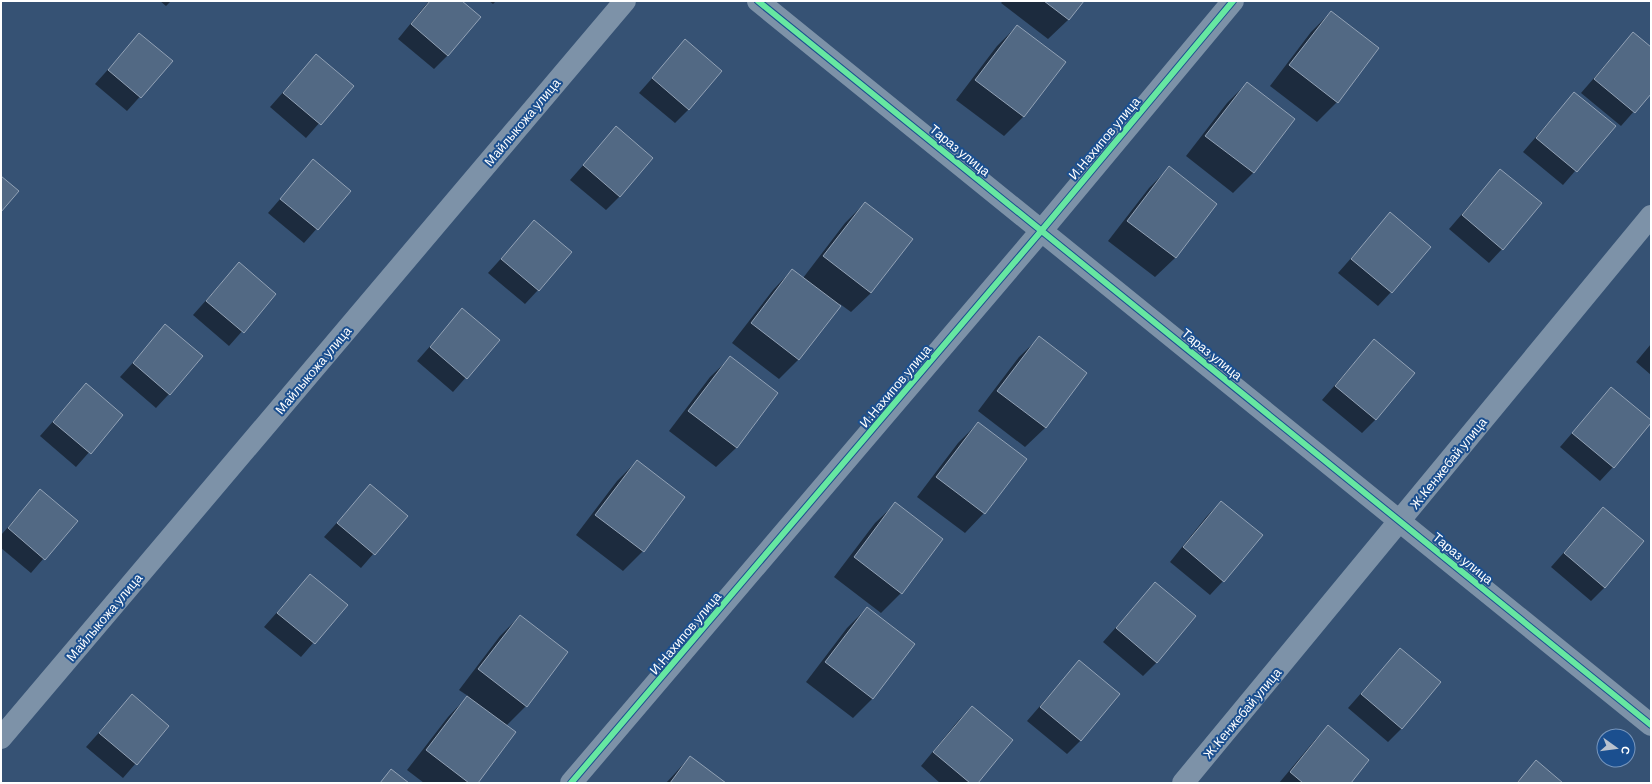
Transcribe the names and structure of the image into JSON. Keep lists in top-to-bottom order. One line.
{"streets":{"street":["Майлыкожа улица","И.Нахипов улица","Тараз улица","Ж.Кенжебай улица"]},"crossings":[["И.Нахипов улица","Тараз улица"],["Тараз улица","Ж.Кенжебай улица"]],"north":"right"}
